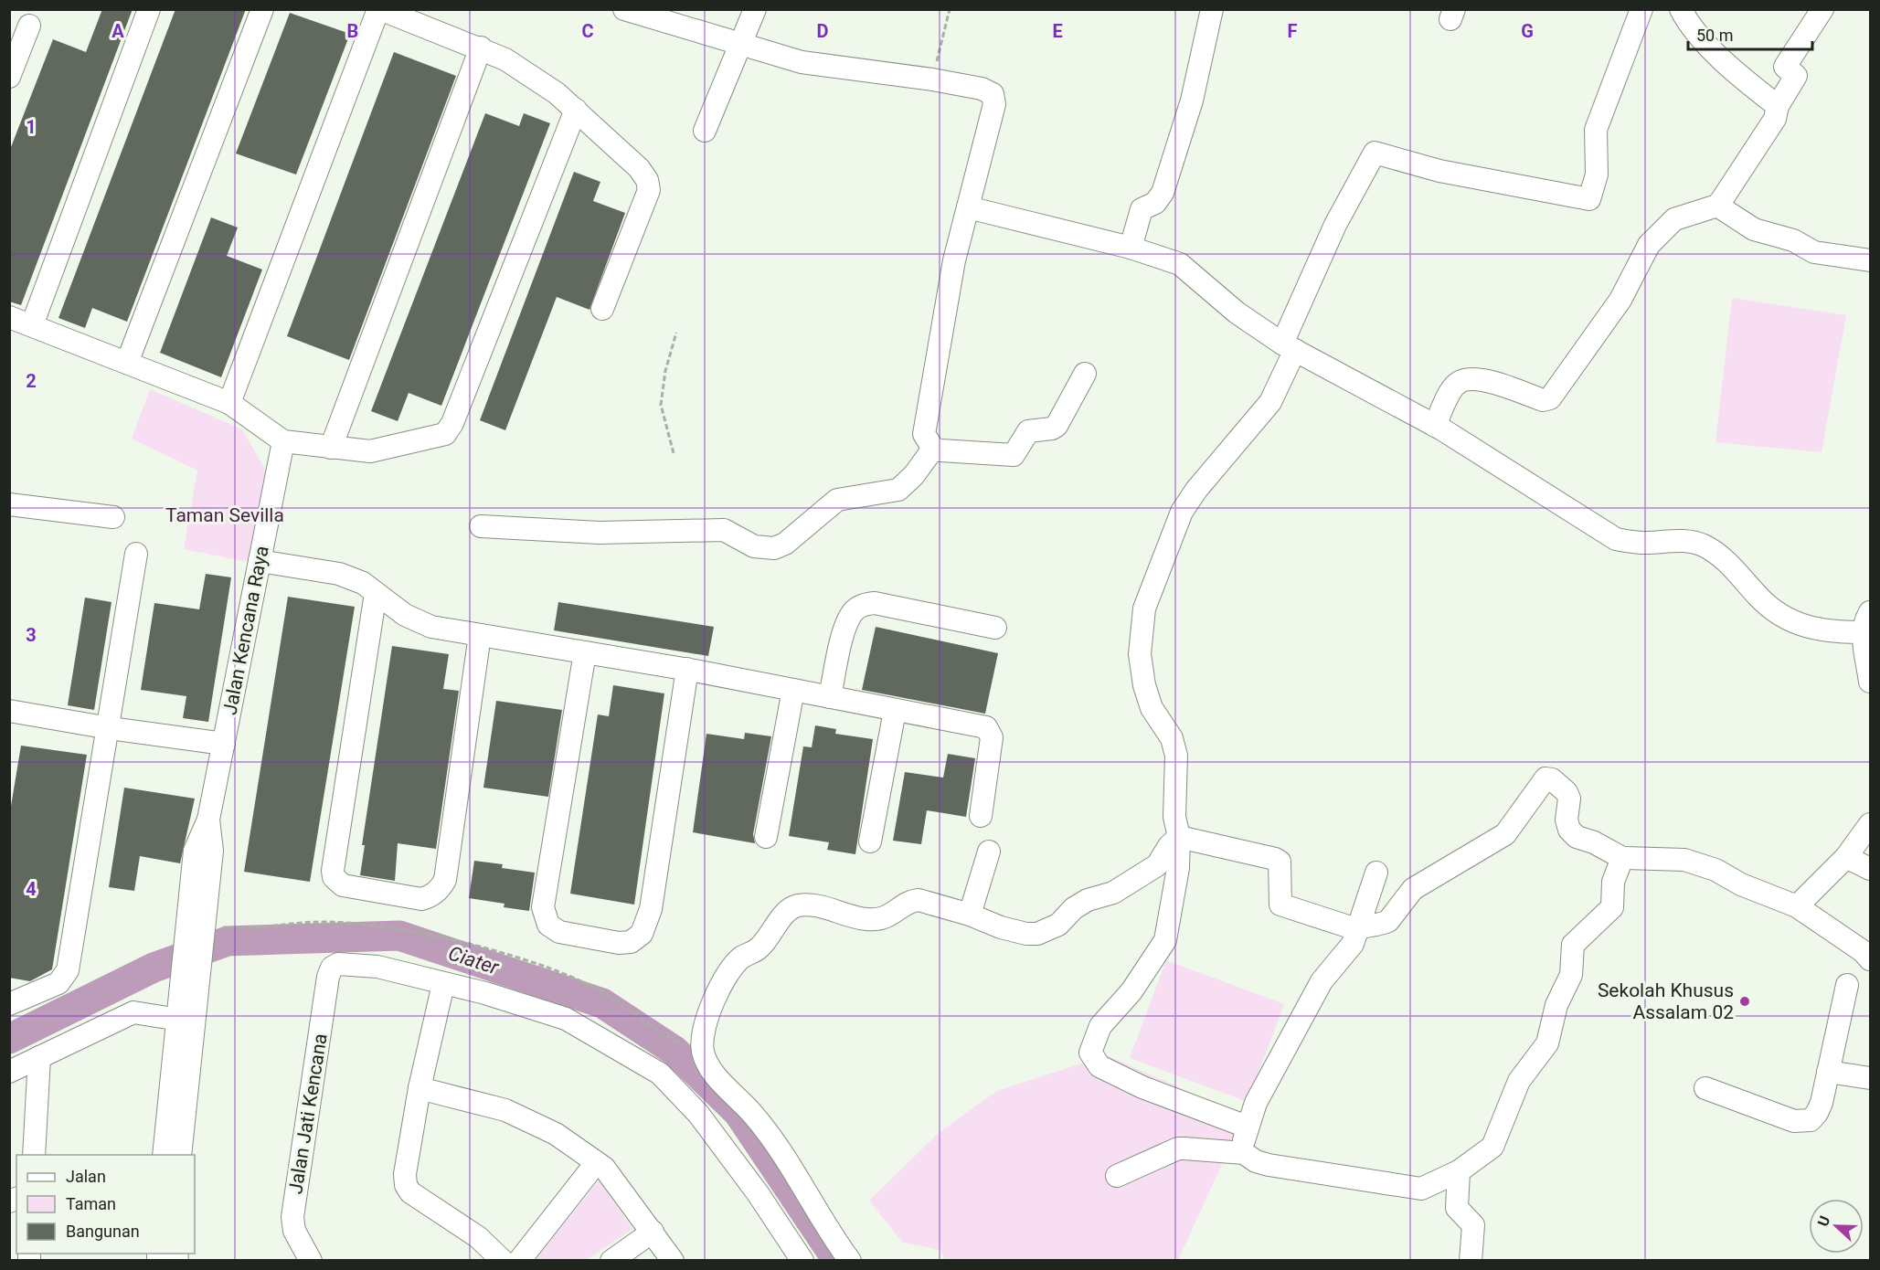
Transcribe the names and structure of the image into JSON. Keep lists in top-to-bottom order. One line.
{"streets":{"street":["Jalan Kencana Raya","Jalan Jati Kencana"]},"water":["Ciater"],"parks":["Taman Sevilla"],"places":["Sekolah Khusus Assalam 02"],"legend":["Jalan","Taman","Bangunan"],"scale_bar":"50 m","north":"left","grid":{"columns":["A","B","C","D","E","F","G"],"rows":["1","2","3","4"]}}
